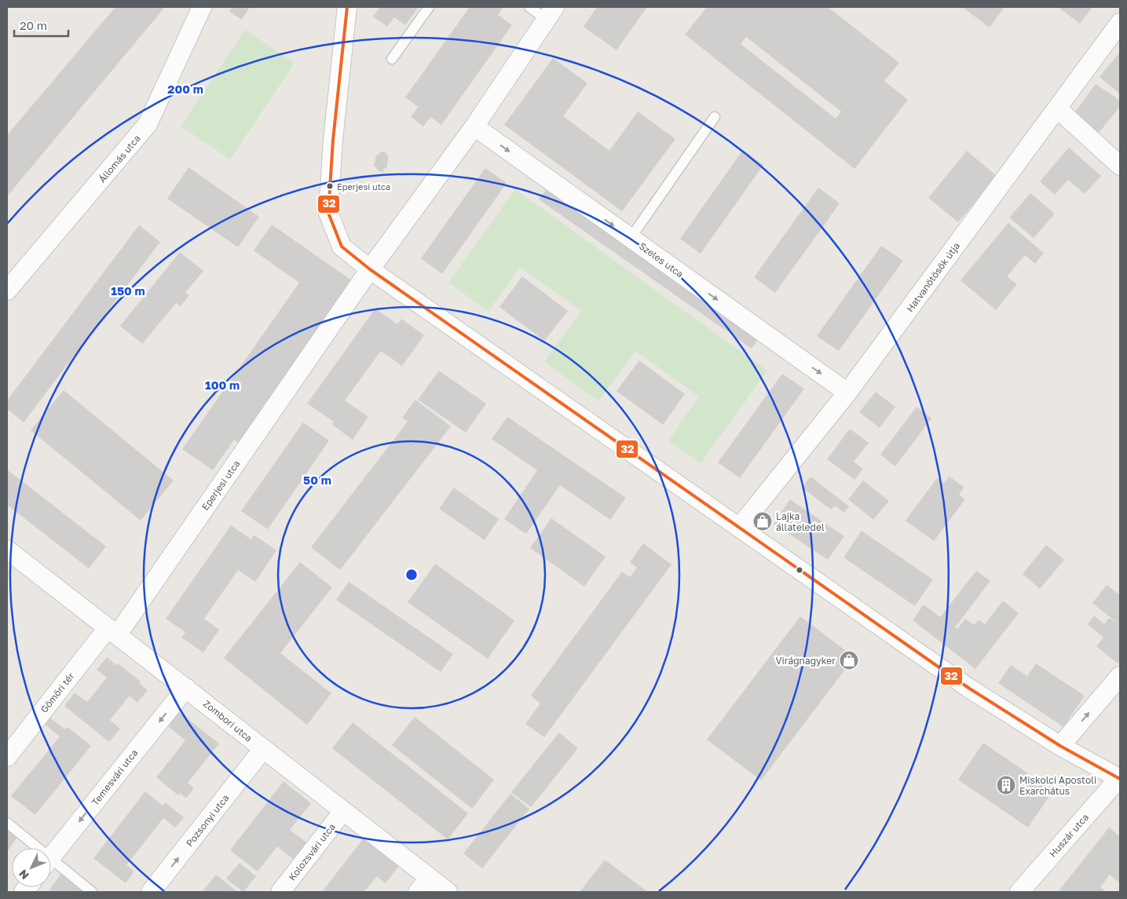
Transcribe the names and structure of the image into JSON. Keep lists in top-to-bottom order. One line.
{"streets":{"street":["Állomás utca","Szeles utca","Hatvanötösök útja","Eperjesi utca","Gömöri tér","Zombori utca","Temesvári utca","Pozsonyi utca","Huszár utca","Kolozsvári utca"]},"crossings":[["Szeles utca","Hatvanötösök útja"],["Szeles utca","Eperjesi utca"],["Eperjesi utca","Gömöri tér"],["Eperjesi utca","Zombori utca"],["Gömöri tér","Zombori utca"],["Zombori utca","Temesvári utca"],["Zombori utca","Pozsonyi utca"],["Zombori utca","Kolozsvári utca"]],"one_way":["Szeles utca","Temesvári utca","Pozsonyi utca"],"places":{"other":["Eperjesi utca"],"shop":["Lajka állateledel","Virágnagyker"],"building":["Miskolci Apostoli Exarchátus"]},"lines":["transit line 32"],"scale_bar":"20 m","north":"bottom left","rings":["200 m","150 m","100 m","50 m"]}
